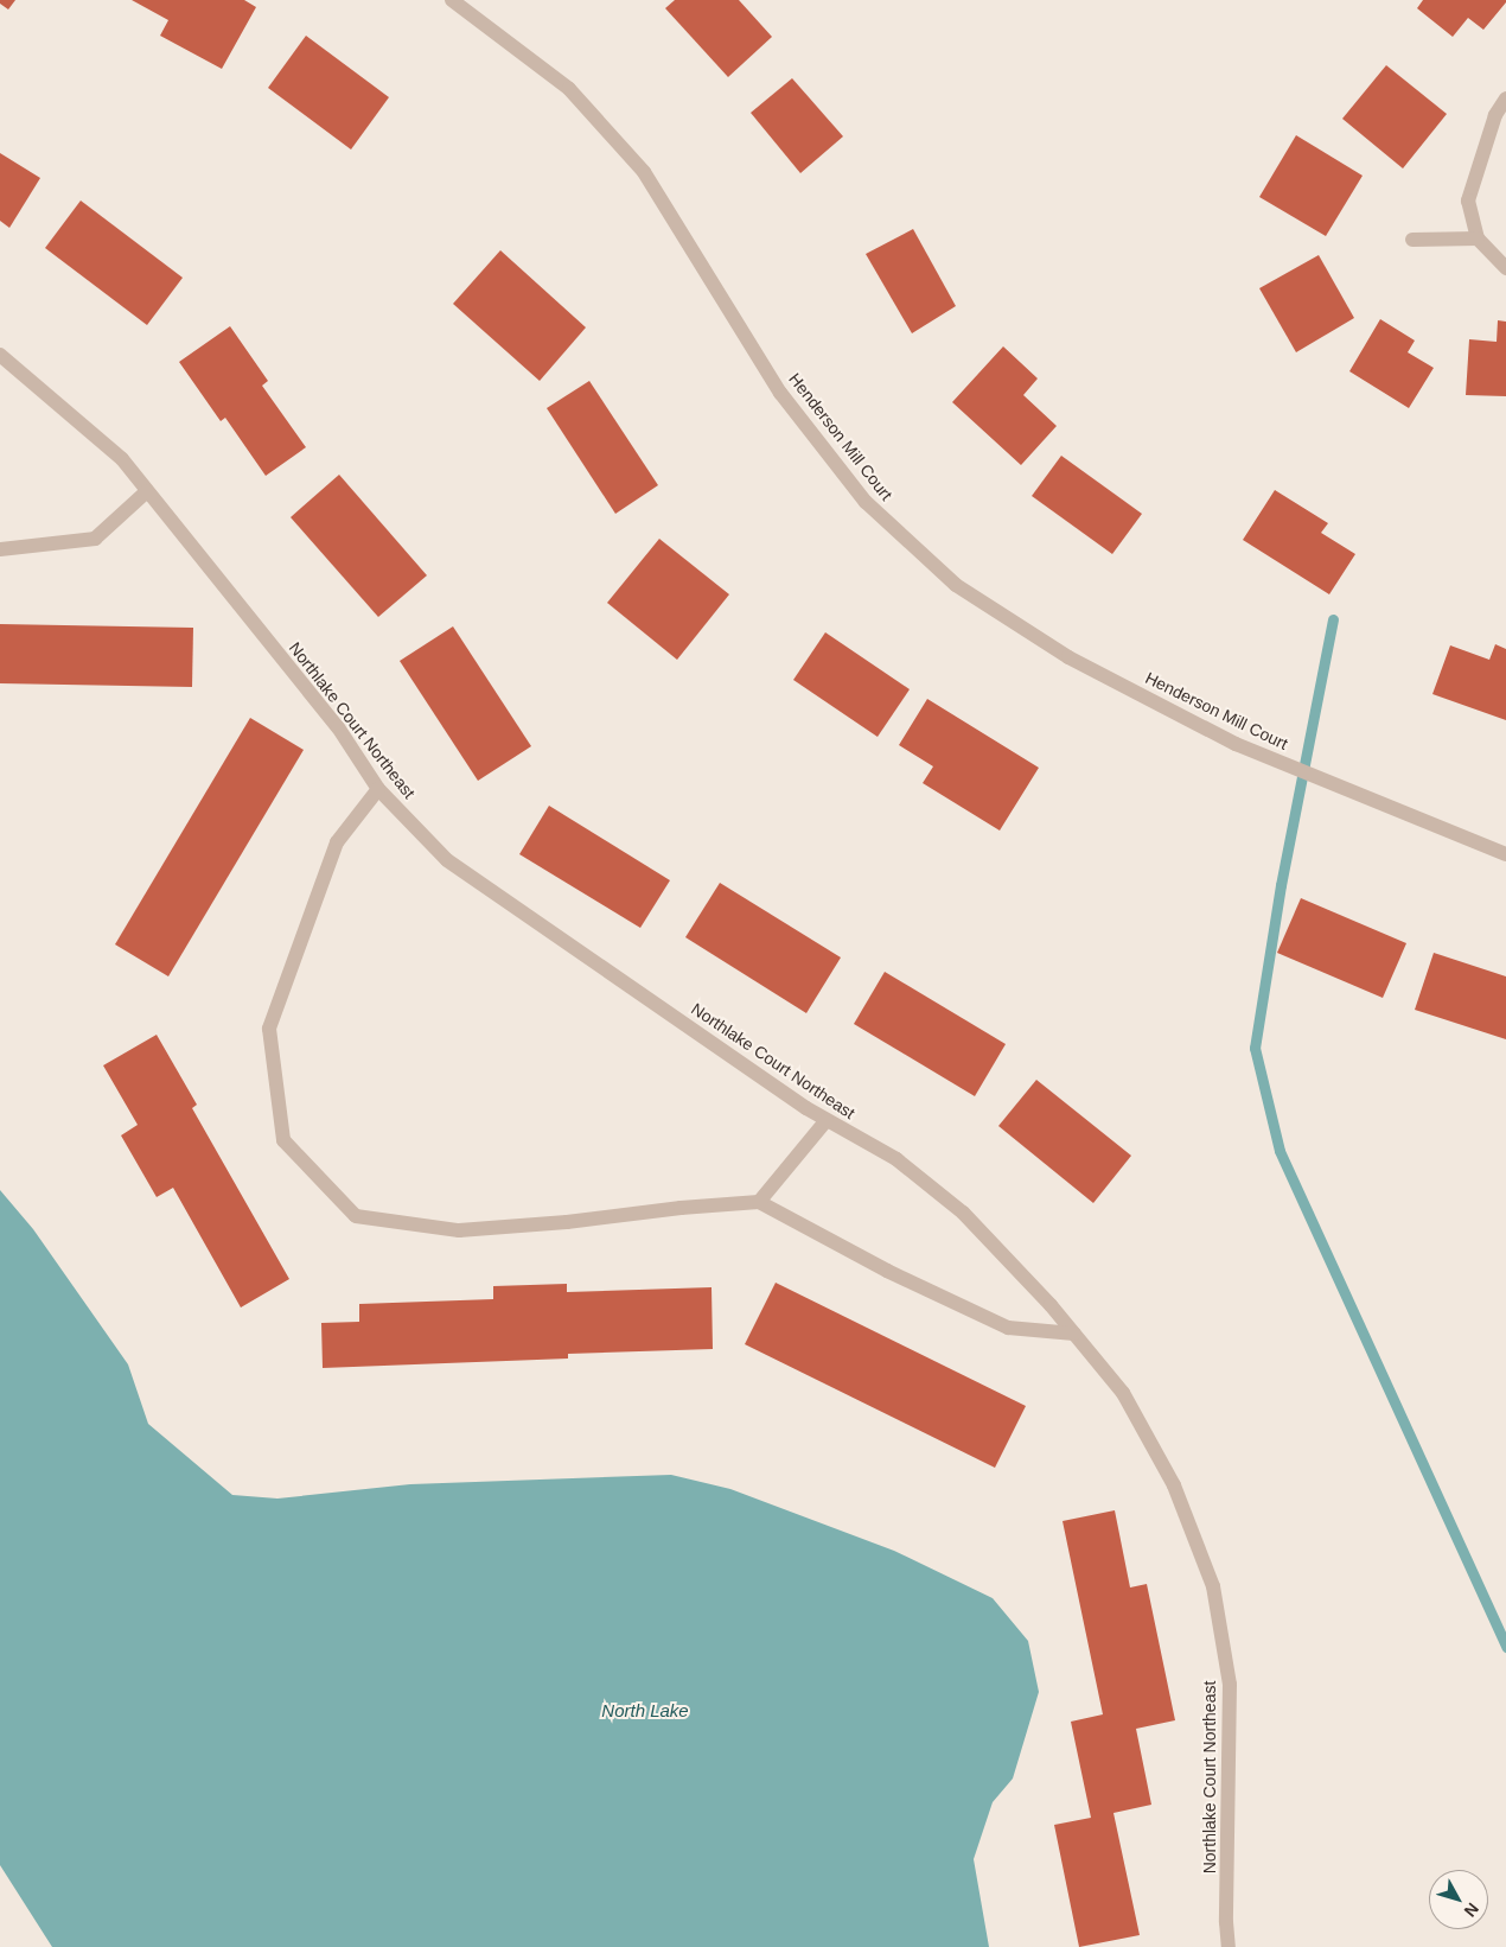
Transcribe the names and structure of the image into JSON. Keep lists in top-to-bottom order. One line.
{"streets":{"street":["Henderson Mill Court","Northlake Court Northeast"]},"water":["North Lake"],"north":"bottom right"}
